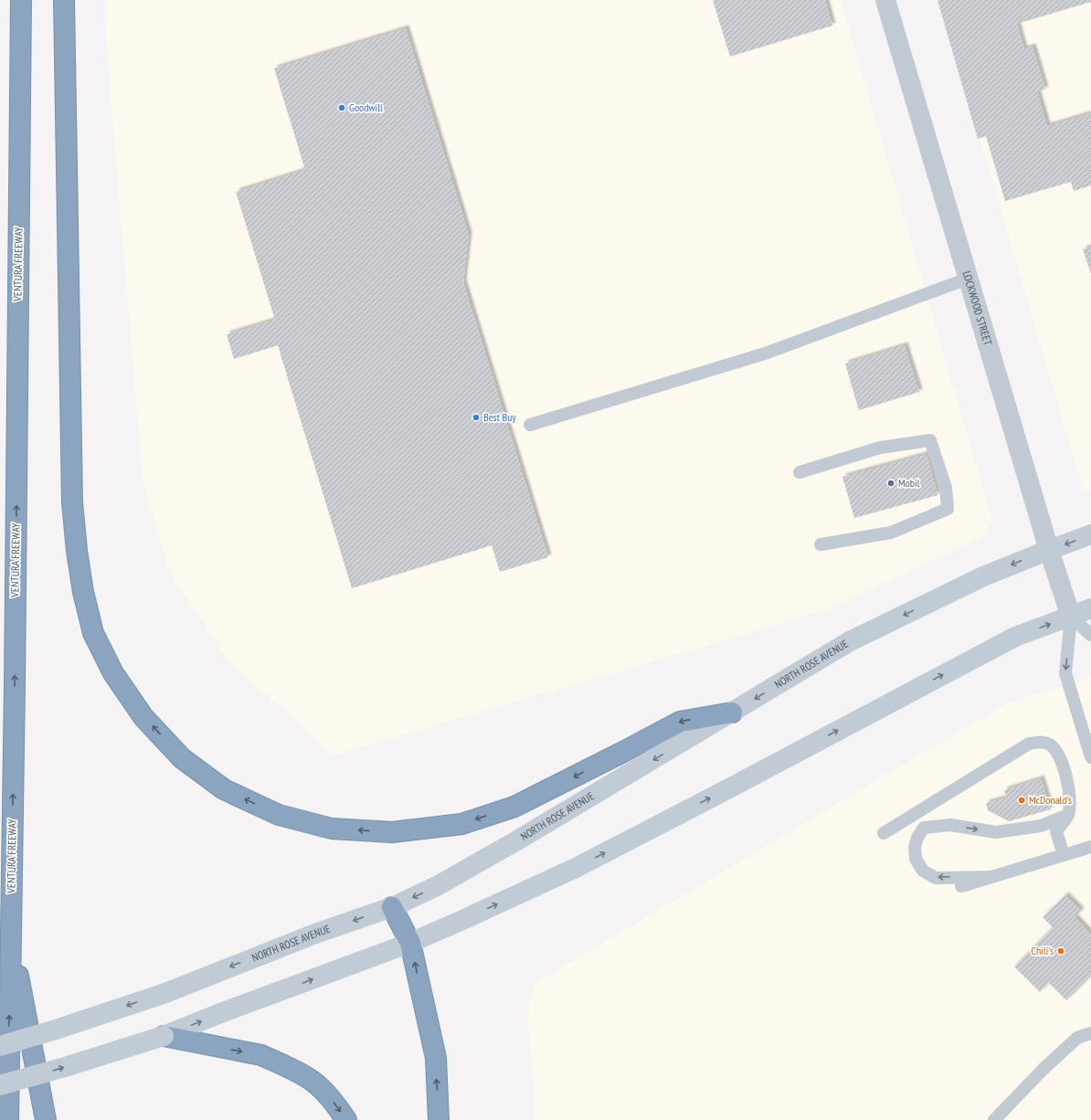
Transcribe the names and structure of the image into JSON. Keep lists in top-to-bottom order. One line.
{"streets":{"highway":["VENTURA FREEWAY"],"main road":["NORTH ROSE AVENUE"],"street":["LOCKWOOD STREET"]},"crossings":[["LOCKWOOD STREET","NORTH ROSE AVENUE"]],"one_way":["VENTURA FREEWAY"],"places":["Goodwill","Best Buy","Mobil","McDonald's","Chili's"]}
